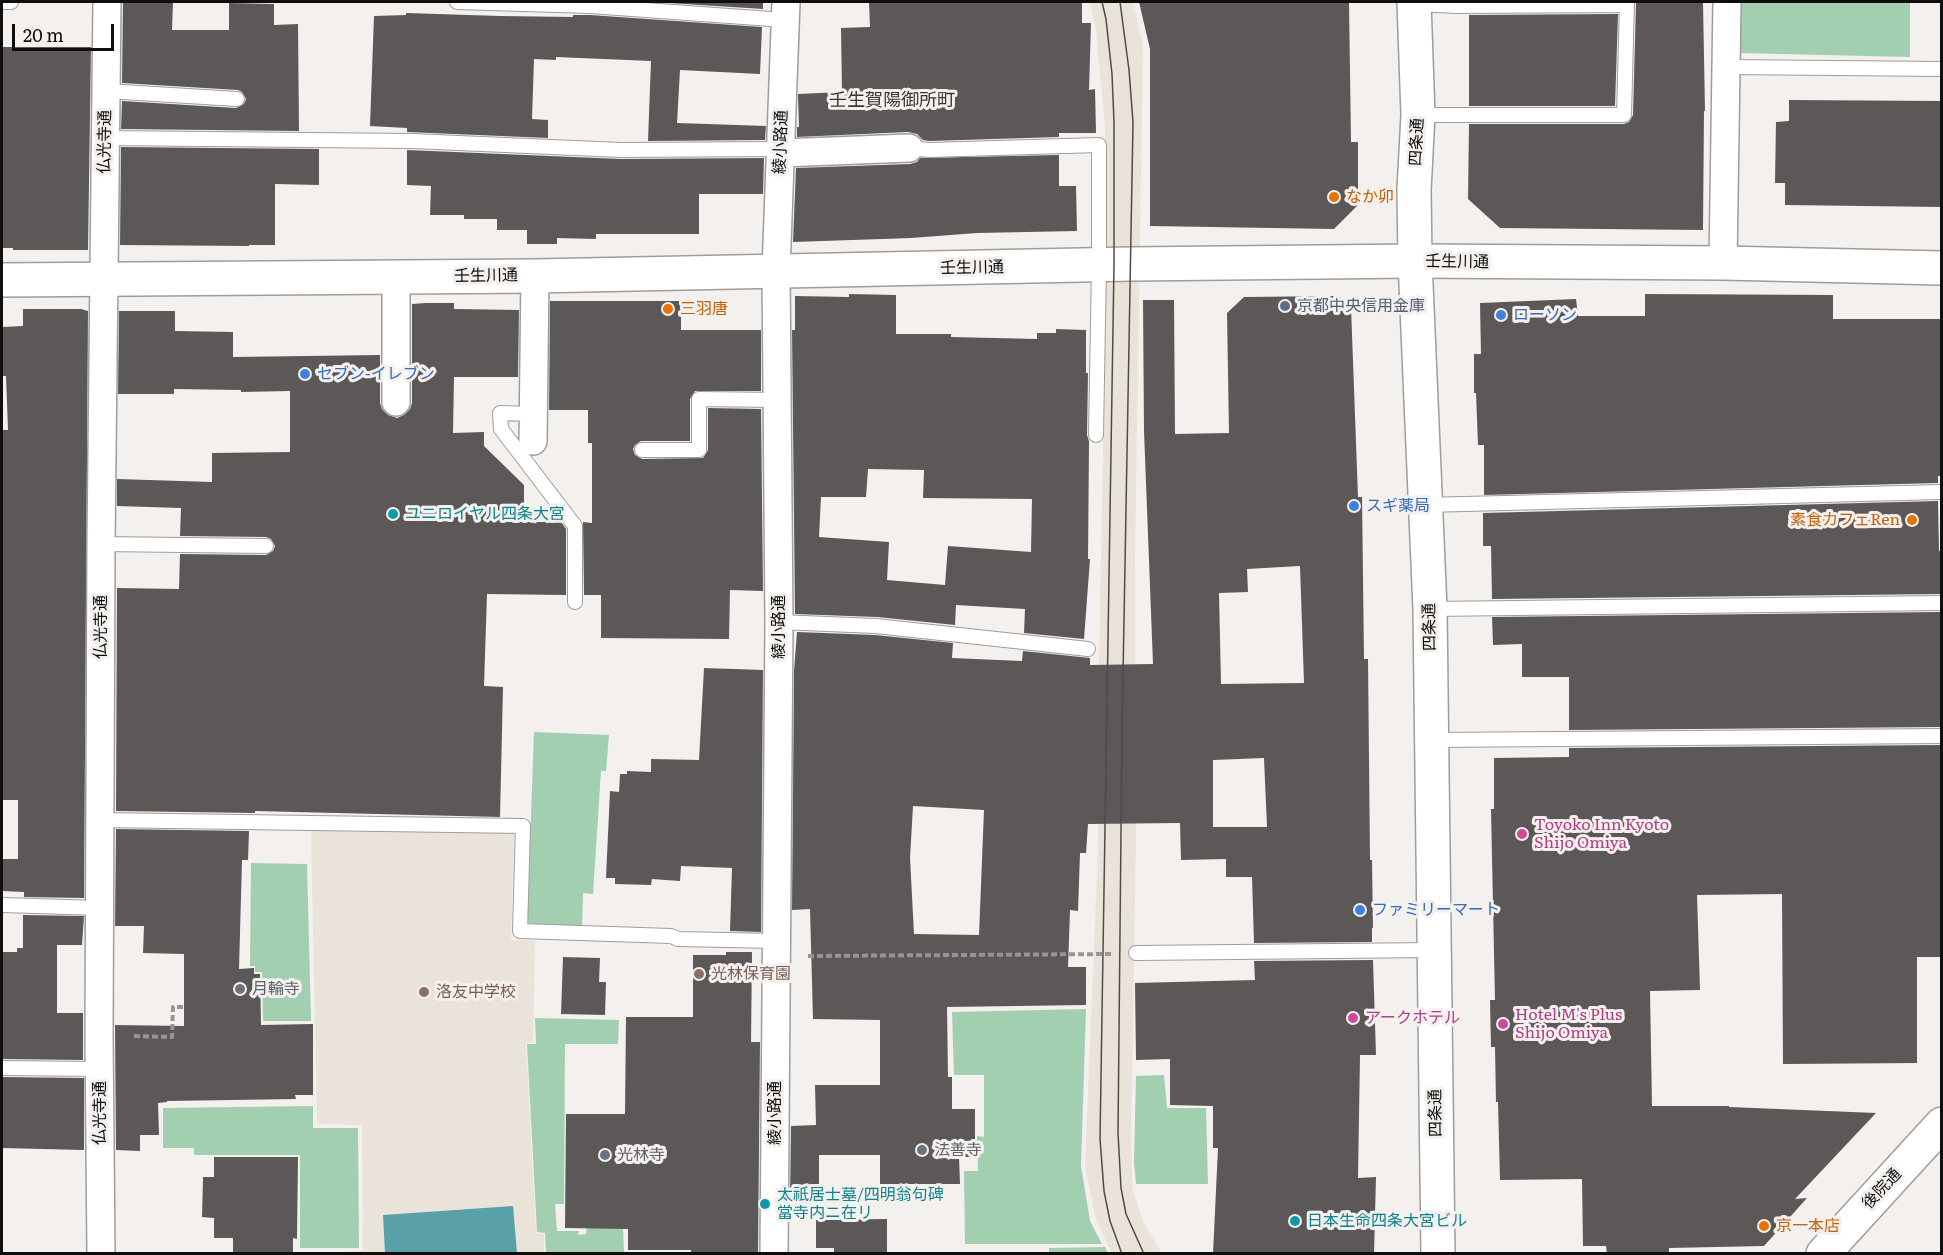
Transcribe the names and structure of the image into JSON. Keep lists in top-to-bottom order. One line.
{"streets":{"street":["仏光寺通","綾小路通","四条通","壬生川通","後院通"]},"crossings":[["仏光寺通","壬生川通"],["綾小路通","壬生川通"],["四条通","壬生川通"]],"districts":["壬生賀陽御所町"],"places":["なか卯","京都中央信用金庫","三羽唐","ローソン","セブン-イレブン","スギ薬局","ユニロイヤル四条大宮","素食カフェRen","Toyoko Inn Kyoto Shijo Omiya","ファミリーマート","光林保育園","月輪寺","洛友中学校","アークホテル","Hotel M's Plus Shijo Omiya","法善寺","光林寺","太祇居士墓/四明翁句碑 當寺内ニ在リ","日本生命四条大宮ビル","京一本店"],"scale_bar":"20 m"}
